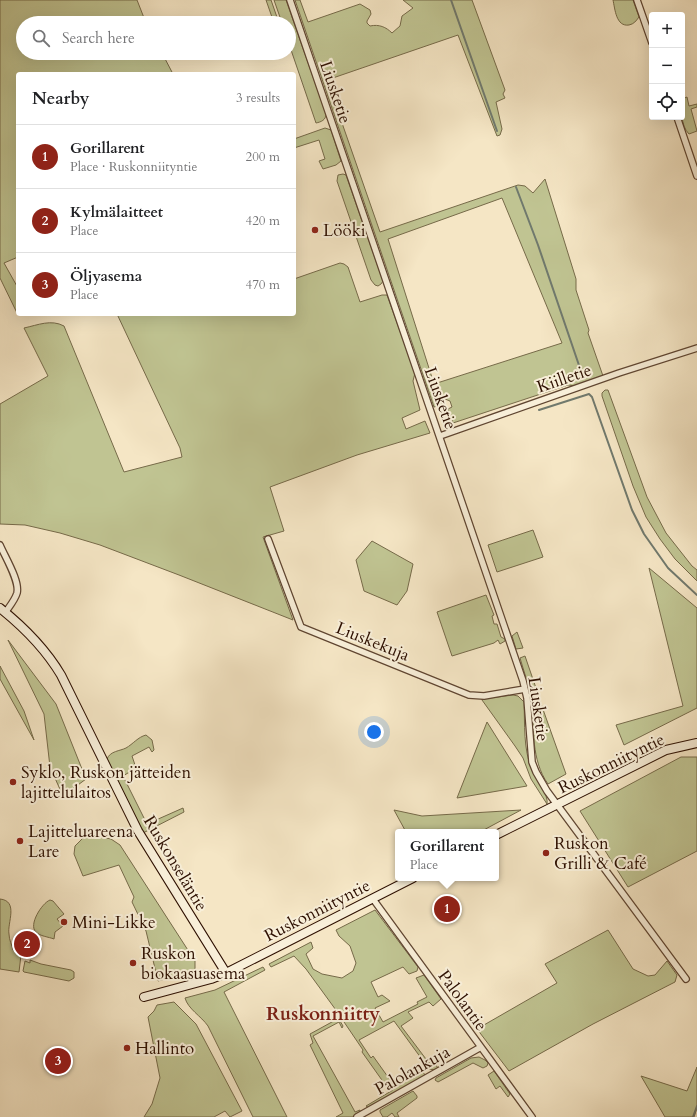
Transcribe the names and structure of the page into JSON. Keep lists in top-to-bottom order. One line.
{"streets":{"street":["Liusketie","Kiilletie","Liuskekuja","Ruskonniityntie","Ruskonseläntie","Palolantie","Palolankuja"]},"crossings":[["Liusketie","Kiilletie"],["Liusketie","Liuskekuja"],["Liusketie","Ruskonniityntie"],["Ruskonniityntie","Ruskonseläntie"],["Ruskonniityntie","Palolantie"],["Palolantie","Palolankuja"]],"districts":["Ruskonniitty"],"places":["Lööki","Syklo, Ruskon jätteiden lajittelulaitos","Lajitteluareena Lare","Ruskon Grilli & Café","Mini-Likke","Ruskon biokaasuasema","Hallinto"],"page":{"map_buttons":["+","−"],"search":"Search here","heading":["Nearby","3 results"],"list":[{"mark":"1","name":"Gorillarent","note":"Place · Ruskonniityntie","value":"200 m"},{"mark":"2","name":"Kylmälaitteet","note":"Place","value":"420 m"},{"mark":"3","name":"Öljyasema","note":"Place","value":"470 m"}],"popup":["Gorillarent","Place"],"pins":["1","2","3"]}}
